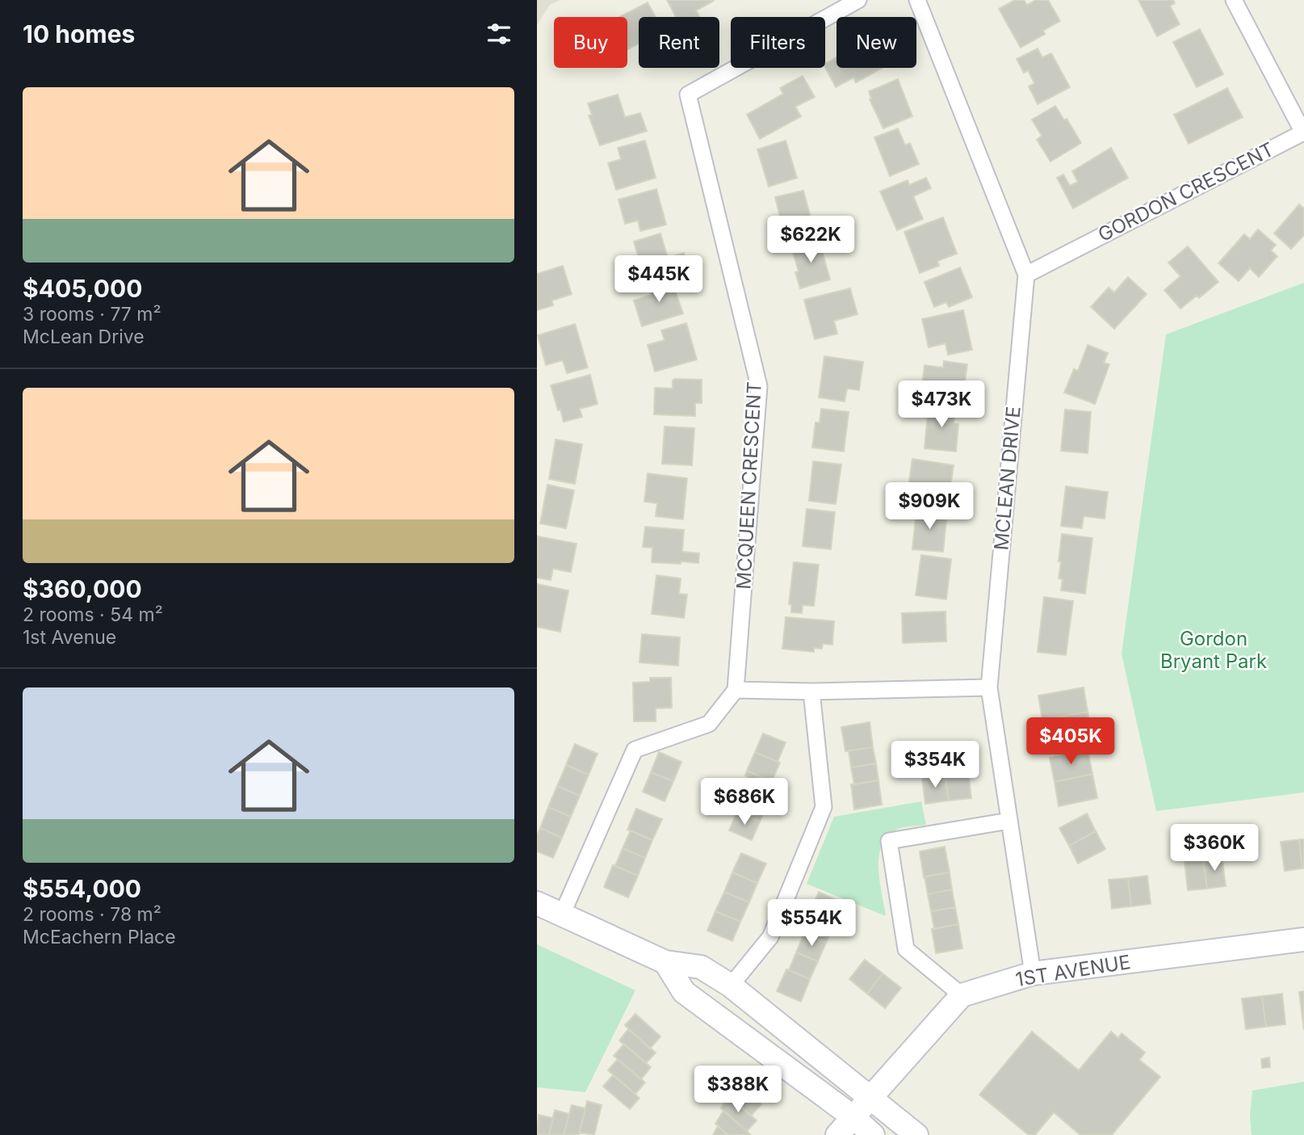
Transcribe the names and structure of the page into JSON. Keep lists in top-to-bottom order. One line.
{"streets":{"street":["GORDON CRESCENT","MCLEAN DRIVE","MCQUEEN CRESCENT","1ST AVENUE"]},"crossings":[["GORDON CRESCENT","MCLEAN DRIVE"],["MCLEAN DRIVE","1ST AVENUE"]],"parks":["Gordon Bryant Park"],"page":{"heading":"10 homes","chip":["Buy","Rent","Filters","New"],"list":[{"name":"$405,000","note":"3 rooms · 77 m² · McLean Drive"},{"name":"$360,000","note":"2 rooms · 54 m² · 1st Avenue"},{"name":"$554,000","note":"2 rooms · 78 m² · McEachern Place"}],"price":["$622K","$445K","$473K","$909K","$405K","$354K","$686K","$360K","$554K","$388K"]}}
